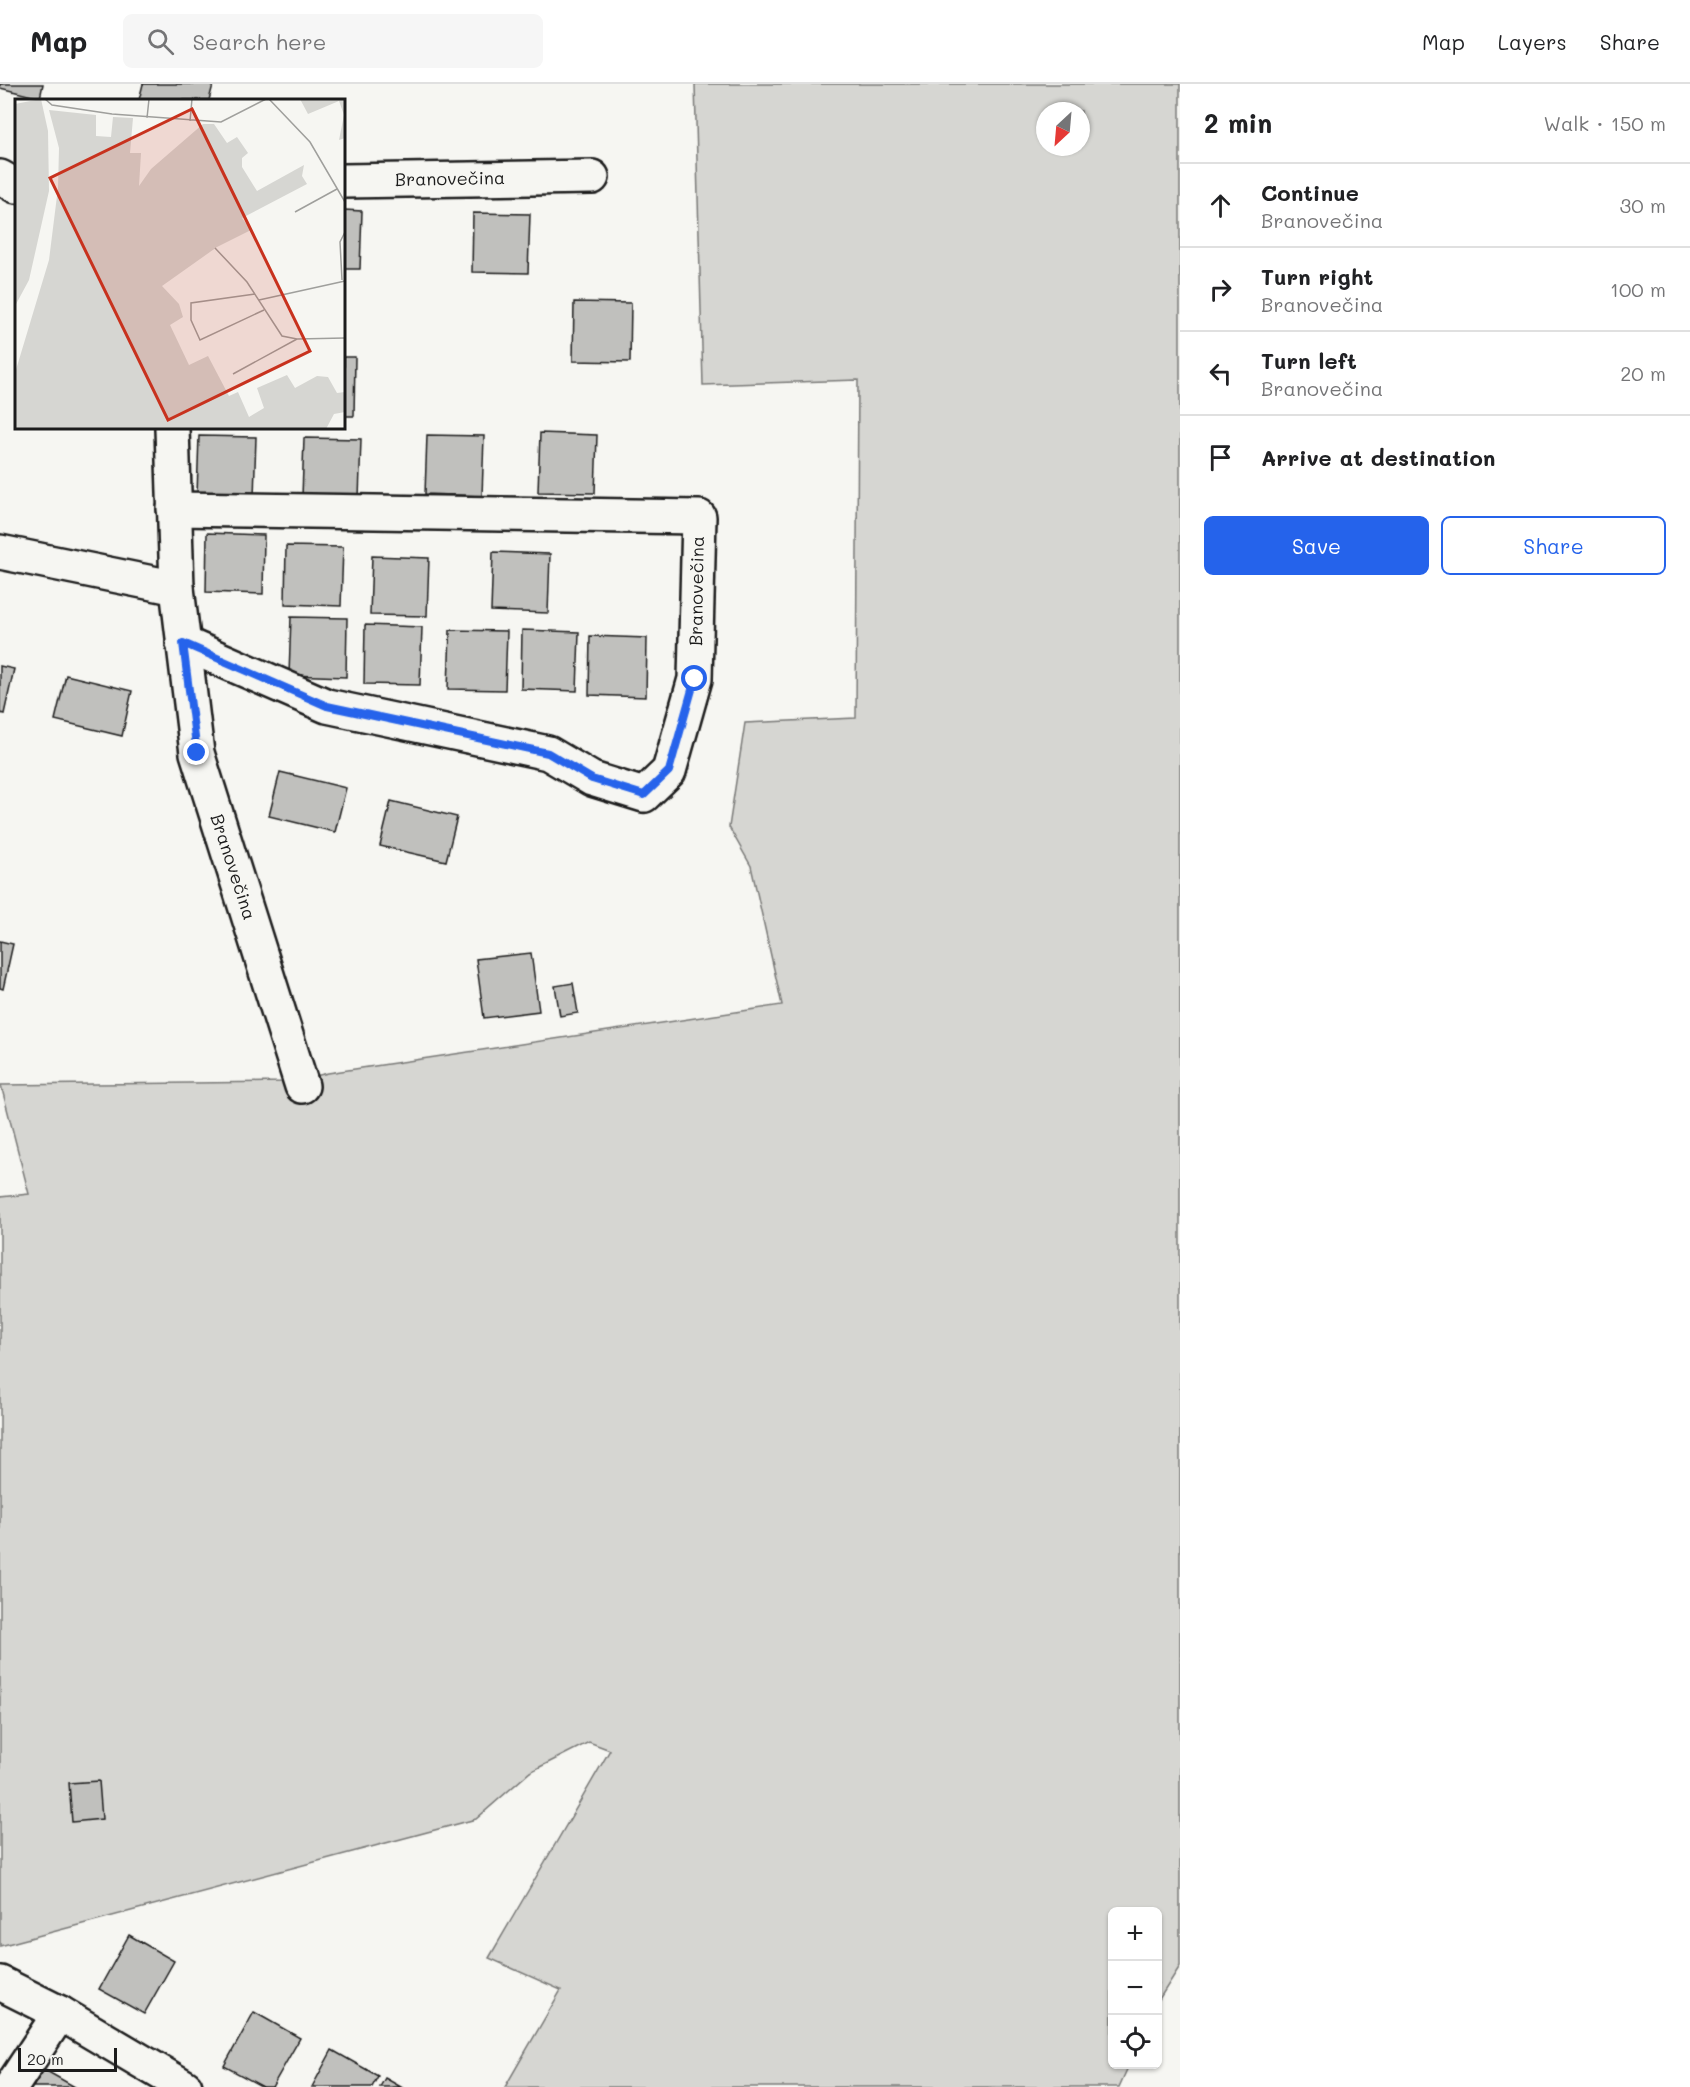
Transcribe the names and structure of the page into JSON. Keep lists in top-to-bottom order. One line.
{"streets":{"street":["Branovečina"]},"scale_bar":"20 m","north":"bottom left","page":{"header":"Map","search":"Search here","nav":["Map","Layers","Share"],"heading":["2 min","Walk · 150 m"],"list":[["Continue","Branovečina","30 m"],["Turn right","Branovečina","100 m"],["Turn left","Branovečina","20 m"],"Arrive at destination"],"buttons":["Save","Share"],"map_buttons":["+","−"],"scale":"20 m"}}
